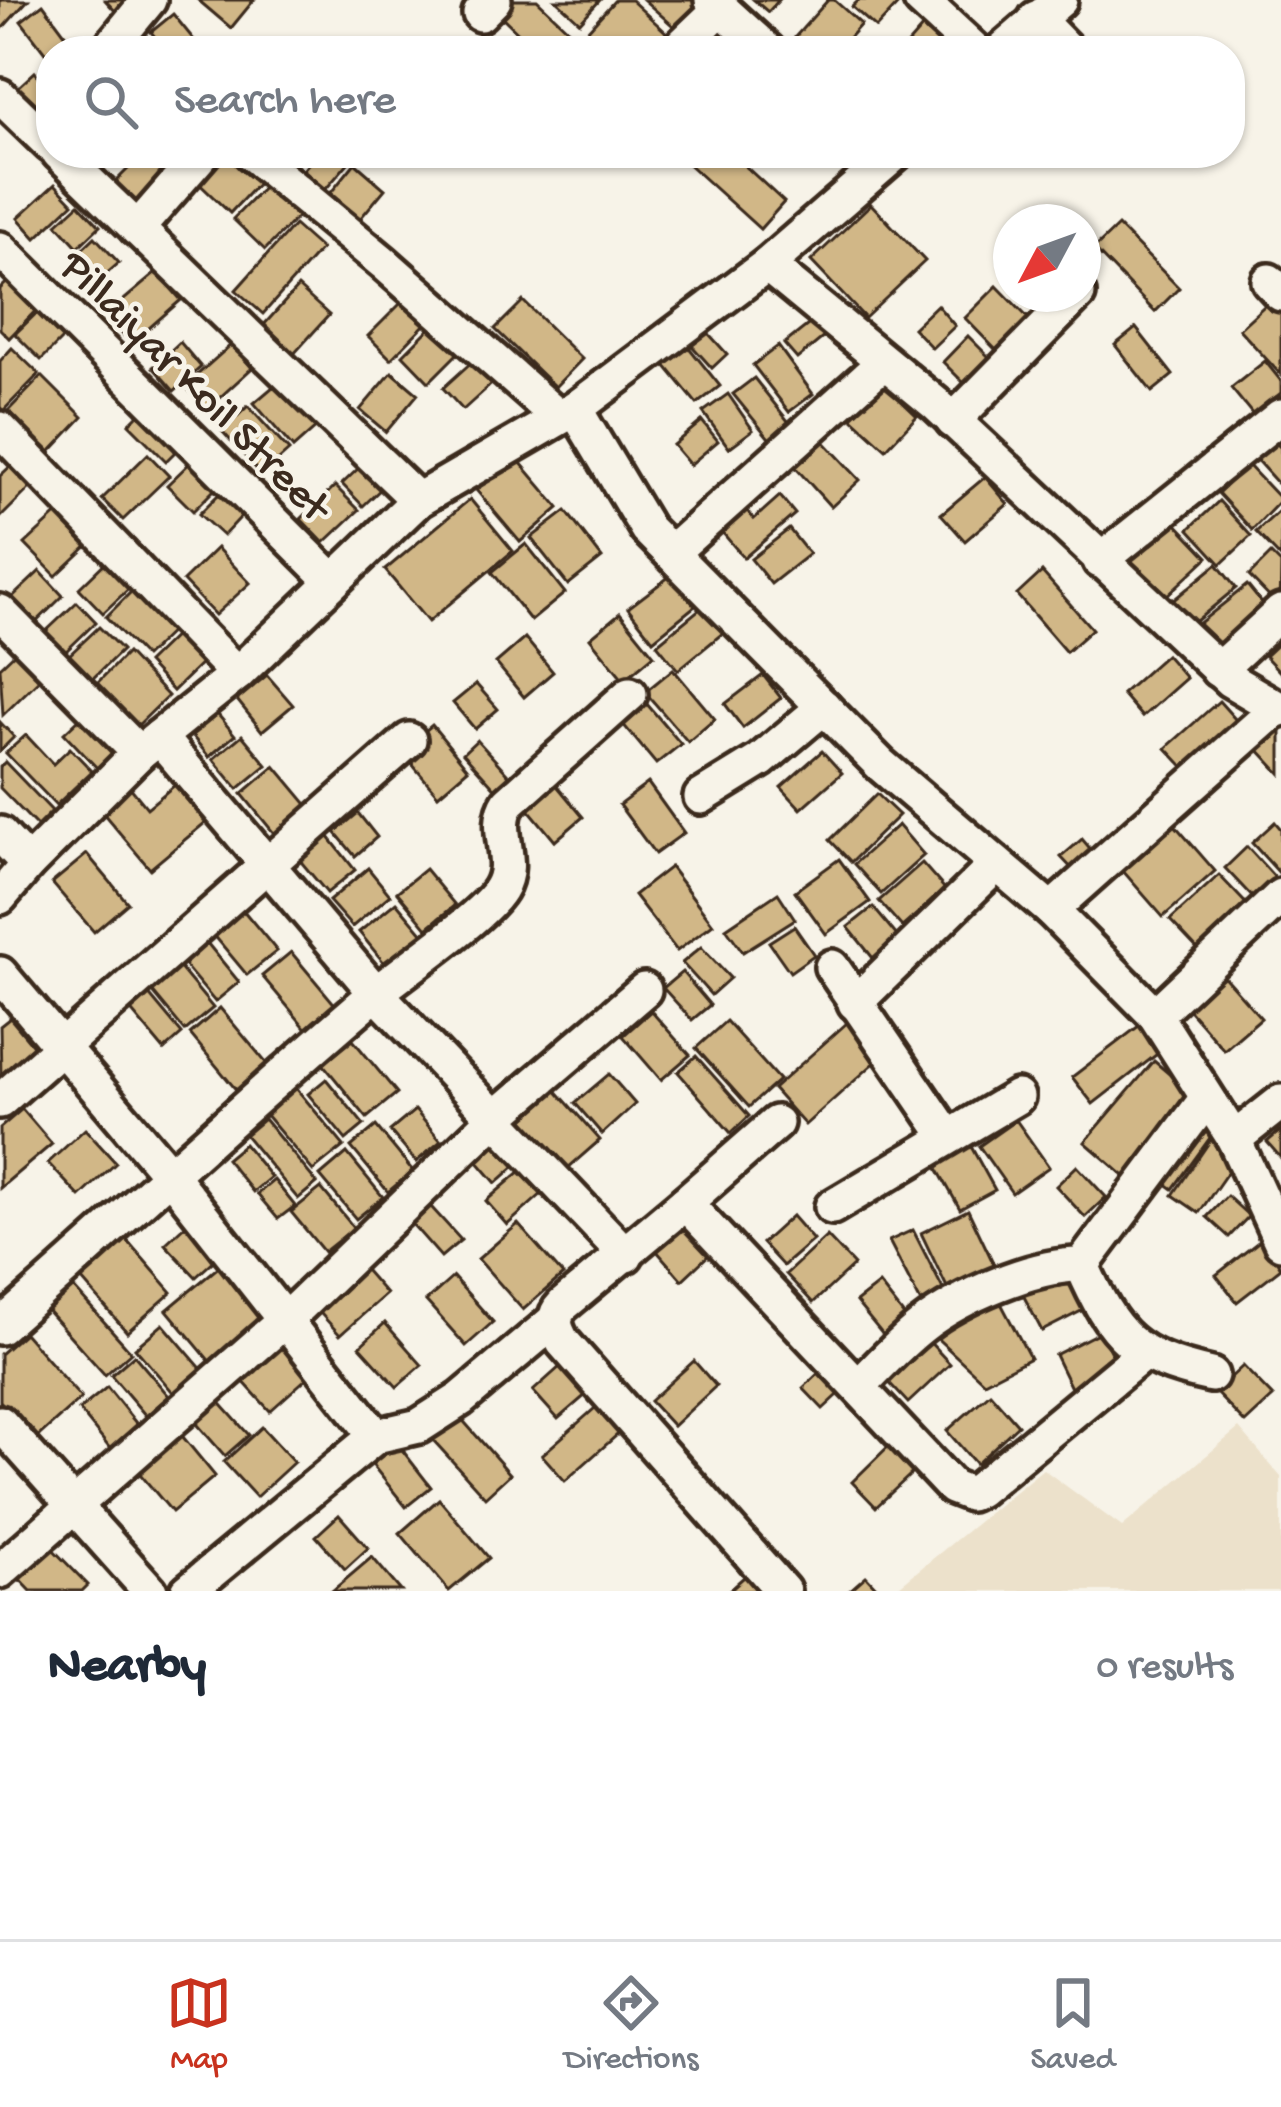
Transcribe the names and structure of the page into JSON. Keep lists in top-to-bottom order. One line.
{"streets":{"street":["Pillaiyar Koil Street"]},"north":"bottom left","page":{"search":"Search here","heading":["Nearby","0 results"],"nav":["Map","Directions","Saved"]}}
